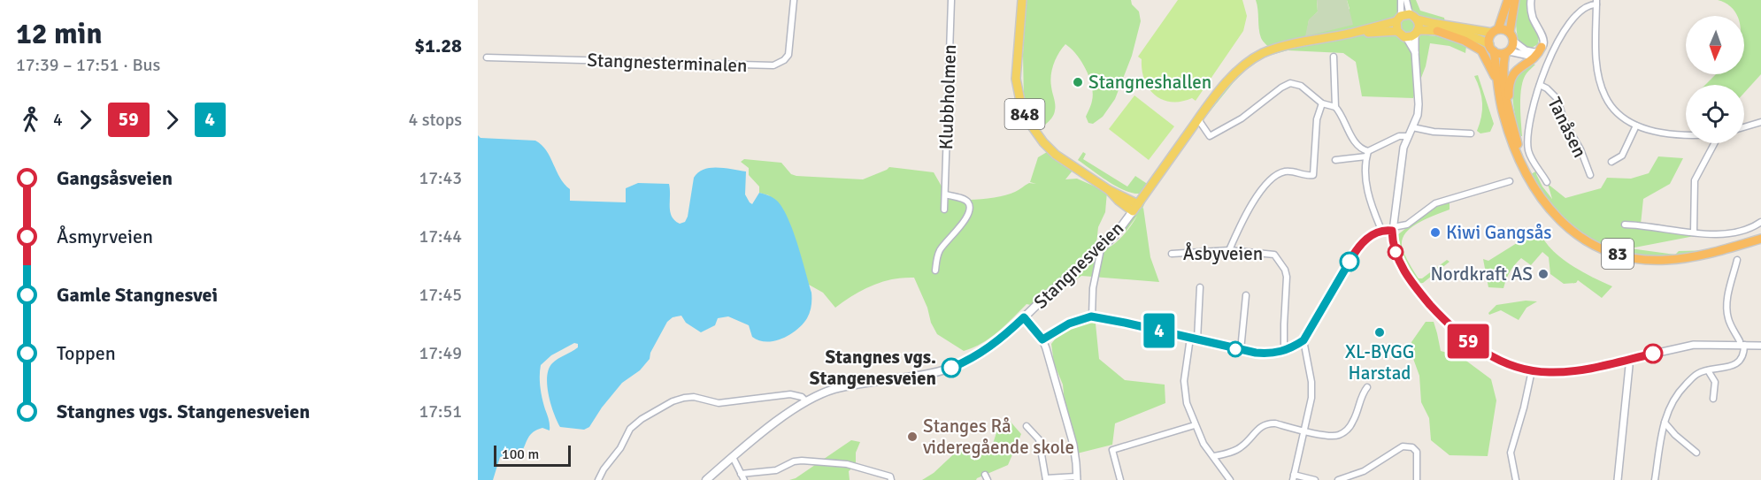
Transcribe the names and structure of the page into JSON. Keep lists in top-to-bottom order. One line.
{"streets":{"highway":["83"],"main road":["848","Stangnesveien"],"street":["Stangnesterminalen","Klubbholmen","Tanåsen","Åsbyveien"]},"crossings":[["848","Stangnesveien"],["83","Stangnesveien"]],"places":["Stangneshallen","Kiwi Gangsås","Nordkraft AS","XL-BYGG Harstad","Stangnes vgs. Stangenesveien","Stanges Rå videregående skole"],"lines":["bus line 59","bus line 4"],"scale_bar":"100 m","north":"bottom","page":{"heading":["12 min","17:39 – 17:51 · Bus","$1.28"],"on_map":["59","4"],"legs":["4","59","4","4 stops"],"list":[{"name":"Gangsåsveien","value":"17:43"},{"name":"Åsmyrveien","value":"17:44"},{"name":"Gamle Stangnesvei","value":"17:45"},{"name":"Toppen","value":"17:49"},{"name":"Stangnes vgs. Stangenesveien","value":"17:51"}],"scale":"100 m"}}
